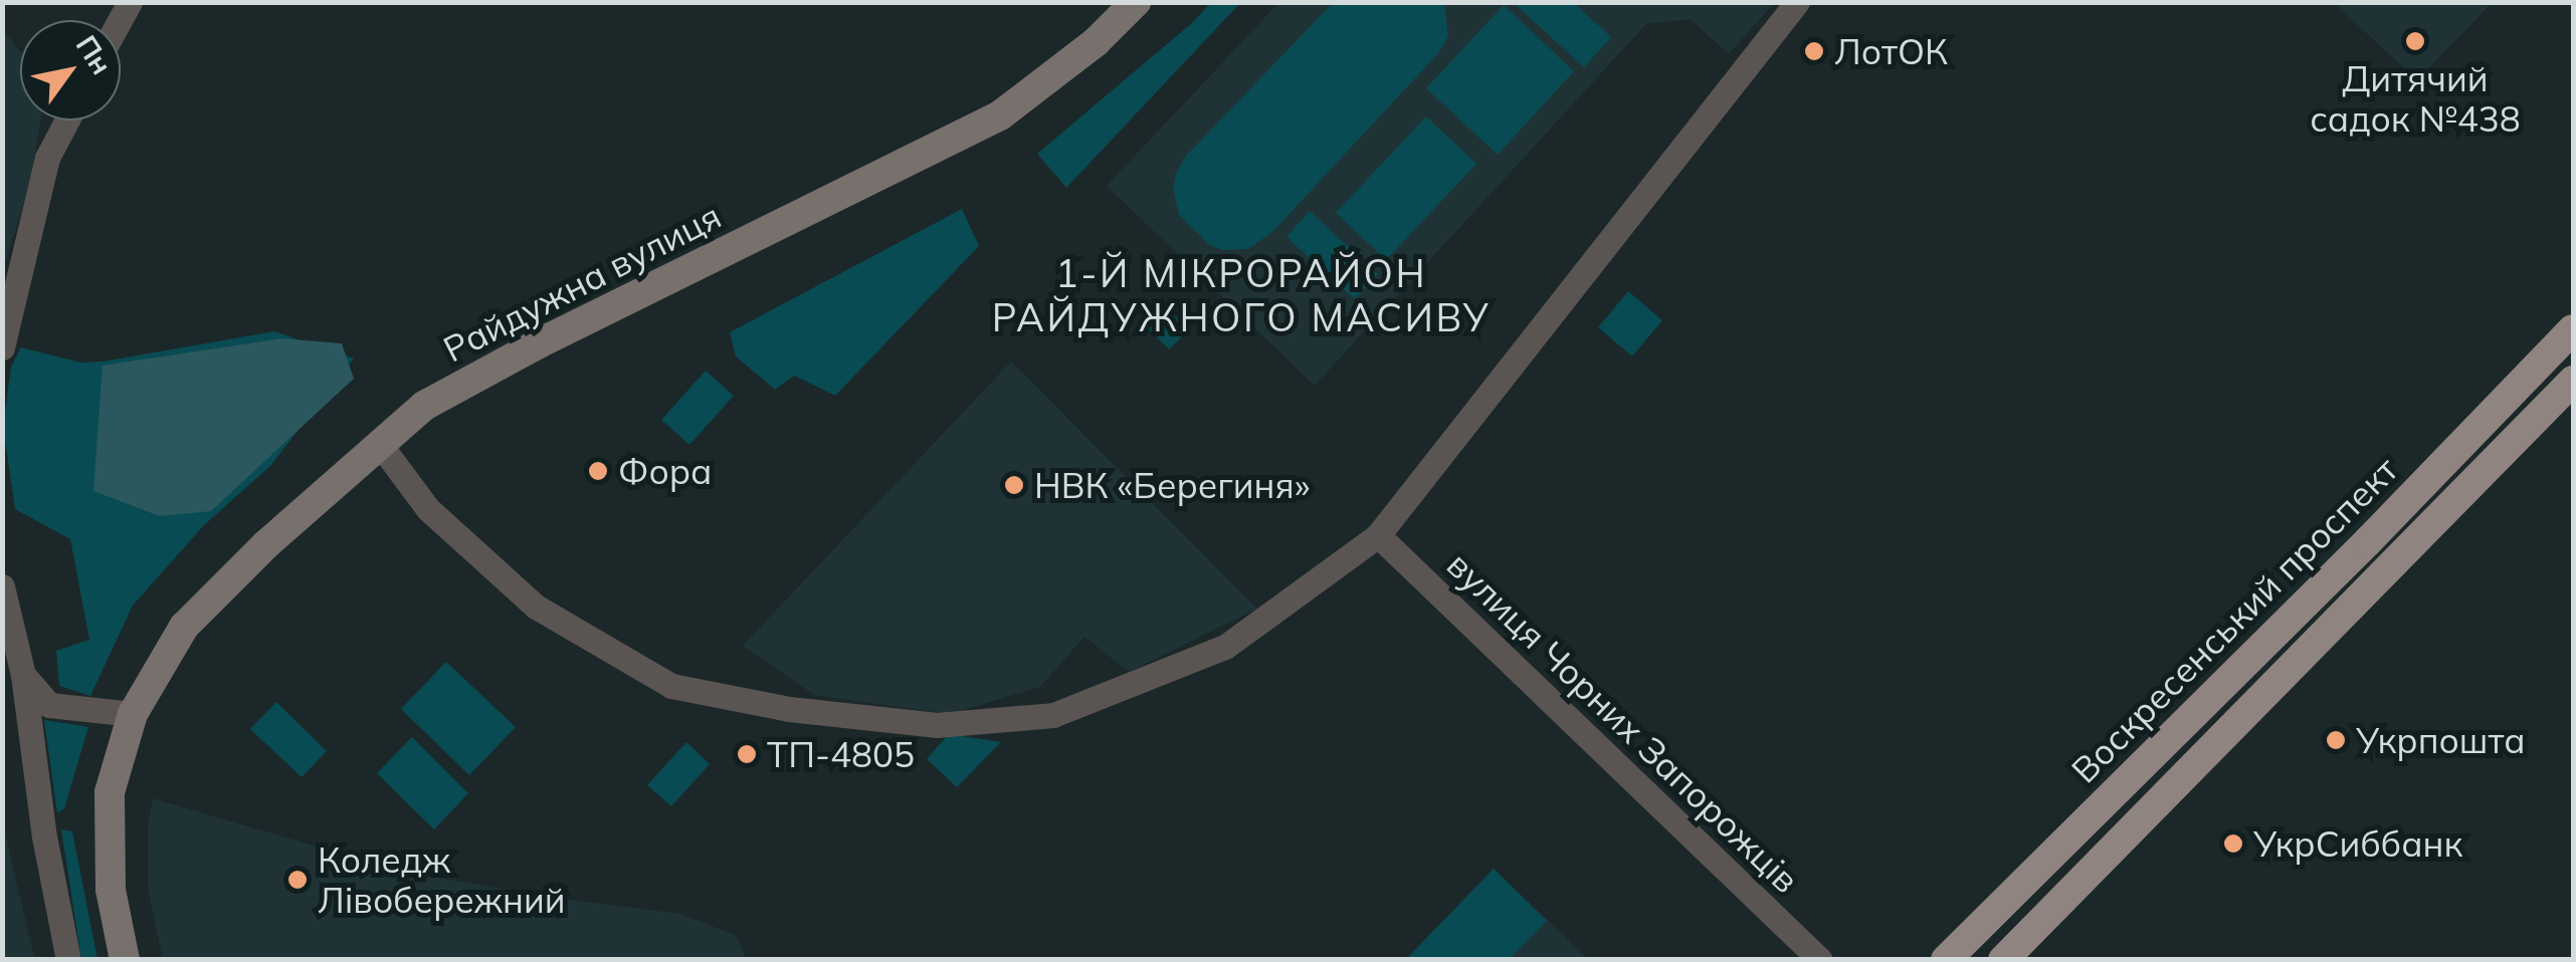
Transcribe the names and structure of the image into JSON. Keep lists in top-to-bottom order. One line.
{"streets":{"main road":["Воскресенський проспект"],"street":["Райдужна вулиця","вулиця Чорних Запорожців"]},"districts":["1-Й МІКРОРАЙОН РАЙДУЖНОГО МАСИВУ"],"places":["Дитячий садок №438","ЛотОК","Фора","НВК «Берегиня»","Укрпошта","ТП-4805","УкрСиббанк","Коледж Лівобережний"],"north":"top right"}
